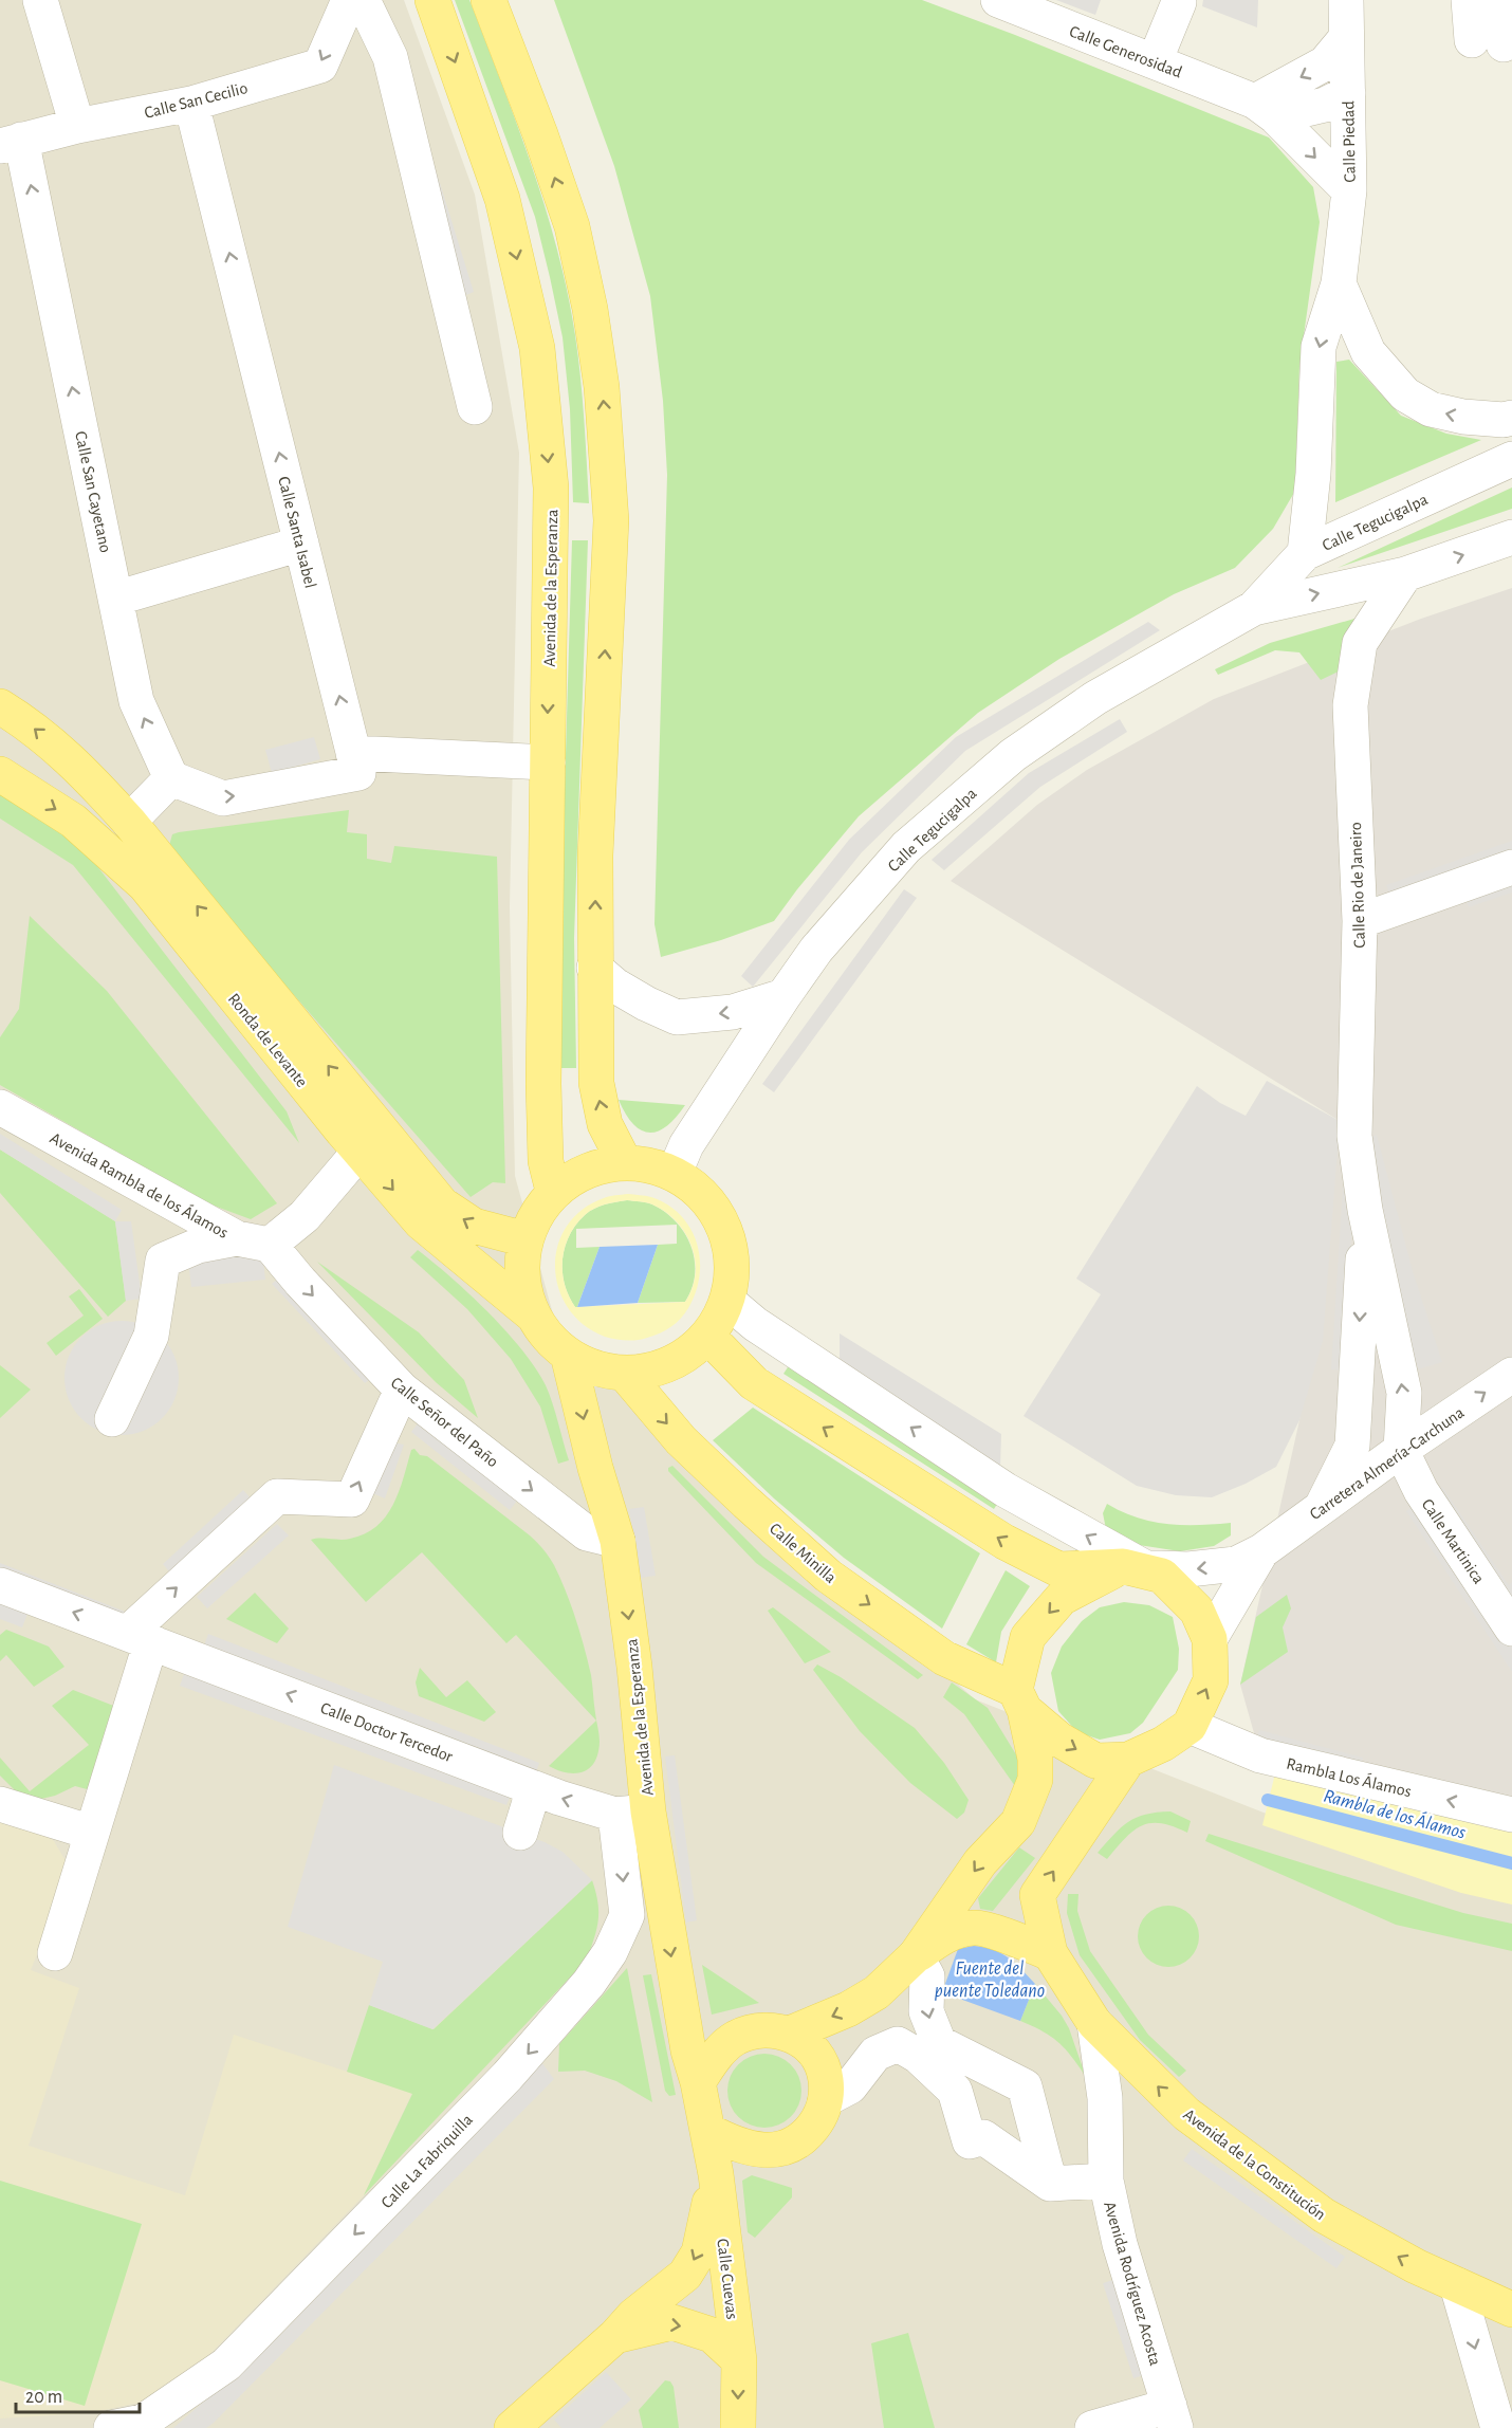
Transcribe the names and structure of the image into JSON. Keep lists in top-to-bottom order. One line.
{"streets":{"main road":["Avenida de la Esperanza","Ronda de Levante","Calle Minilla","Avenida de la Constitución","Calle Cuevas"],"street":["Calle Generosidad","Calle San Cecilio","Calle Piedad","Calle San Cayetano","Calle Tegucigalpa","Calle Santa Isabel","Calle Rio de Janeiro","Avenida Rambla de los Álamos","Calle Señor del Paño","Carretera Almería-Carchuna","Calle Martinica","Calle Doctor Tercedor","Rambla Los Álamos","Calle La Fabriquilla","Avenida Rodríguez Acosta"]},"crossings":[["Calle Generosidad","Calle Piedad"],["Calle San Cecilio","Calle San Cayetano"],["Calle San Cecilio","Calle Santa Isabel"],["Calle Piedad","Calle Tegucigalpa"],["Calle San Cayetano","Calle Santa Isabel"],["Calle Tegucigalpa","Avenida de la Esperanza"],["Calle Tegucigalpa","Calle Rio de Janeiro"],["Calle Tegucigalpa","Ronda de Levante"],["Calle Tegucigalpa","Calle Minilla"],["Avenida de la Esperanza","Ronda de Levante"],["Avenida de la Esperanza","Calle Señor del Paño"],["Avenida de la Esperanza","Calle Minilla"],["Avenida de la Esperanza","Calle Doctor Tercedor"],["Avenida de la Esperanza","Calle La Fabriquilla"],["Avenida de la Esperanza","Calle Cuevas"],["Calle Rio de Janeiro","Carretera Almería-Carchuna"],["Calle Rio de Janeiro","Calle Martinica"],["Ronda de Levante","Calle Minilla"],["Avenida Rambla de los Álamos","Calle Señor del Paño"],["Carretera Almería-Carchuna","Calle Martinica"],["Carretera Almería-Carchuna","Calle Minilla"],["Carretera Almería-Carchuna","Rambla Los Álamos"],["Calle Minilla","Rambla Los Álamos"],["Calle Doctor Tercedor","Calle La Fabriquilla"],["Avenida de la Constitución","Avenida Rodríguez Acosta"]],"one_way":["Calle San Cecilio","Calle San Cayetano","Calle Señor del Paño","Calle Doctor Tercedor","Rambla Los Álamos","Calle La Fabriquilla","Avenida de la Constitución"],"water":["Rambla de los Álamos","Fuente del puente Toledano"],"scale_bar":"20 m"}
